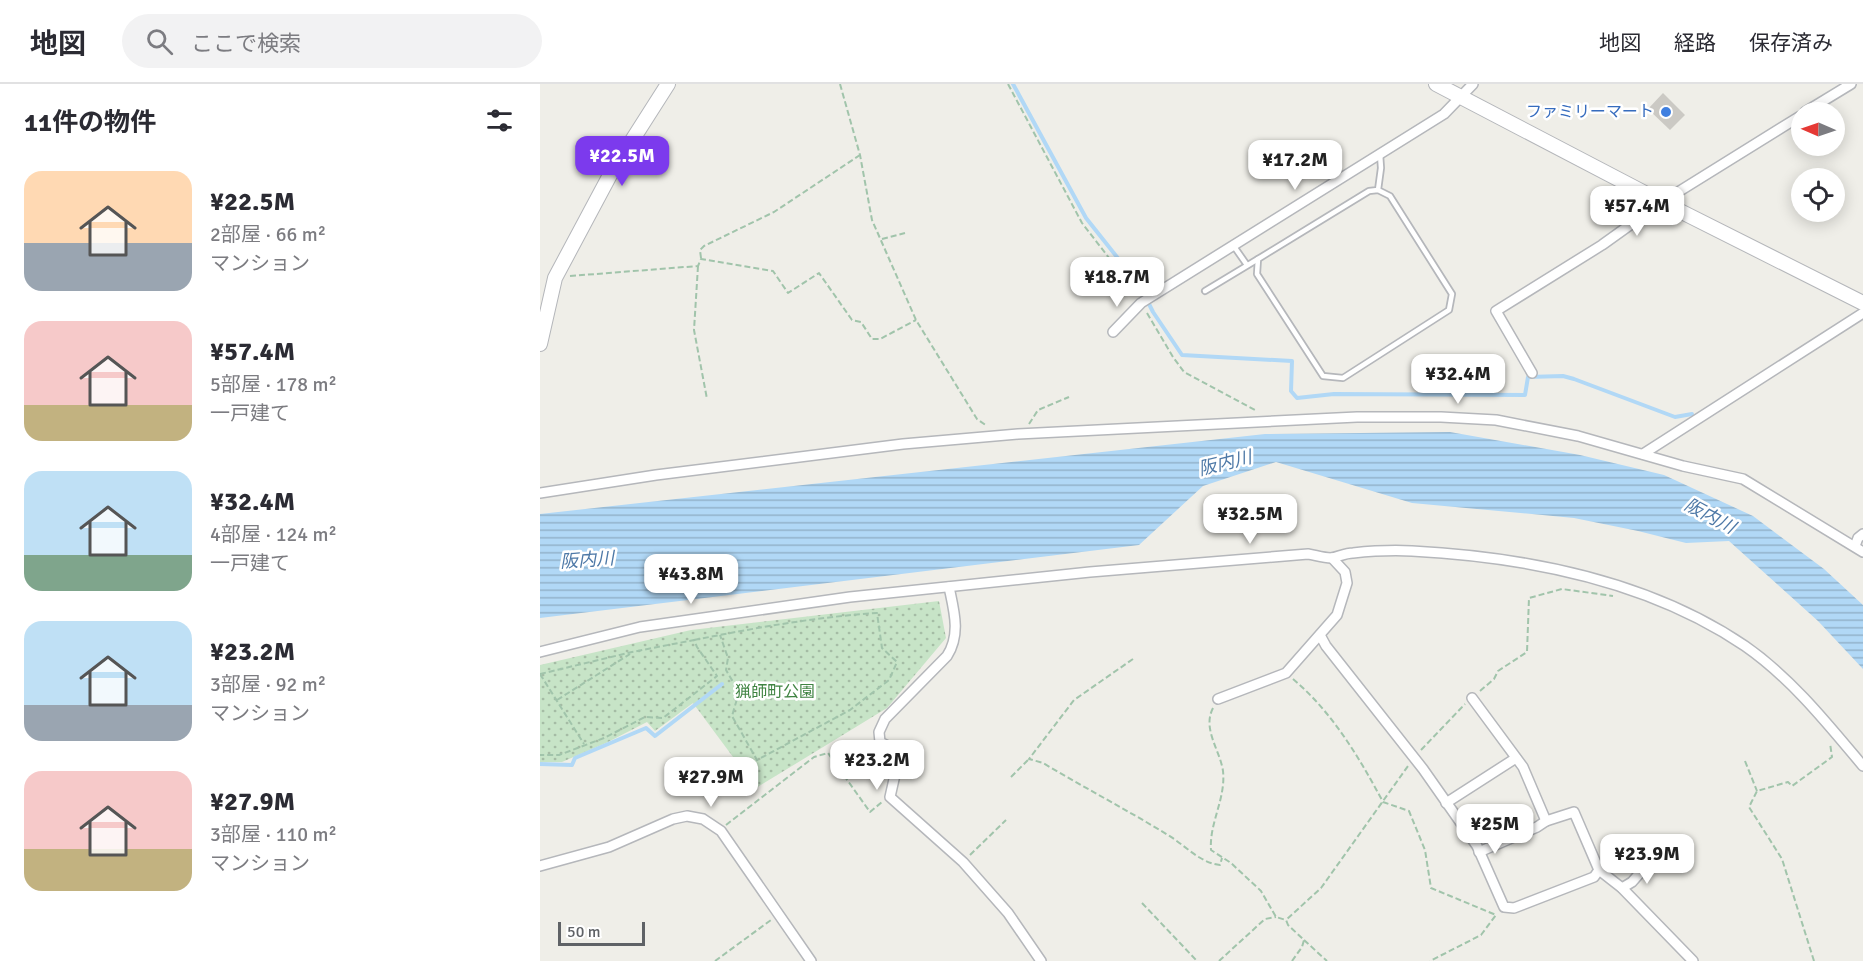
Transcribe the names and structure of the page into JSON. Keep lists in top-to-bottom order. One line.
{"water":["阪内川"],"parks":["猟師町公園"],"places":["ファミリーマート"],"scale_bar":"50 m","north":"left","page":{"header":"地図","search":"ここで検索","nav":["地図","経路","保存済み"],"heading":"11件の物件","price":["¥22.5M","¥17.2M","¥57.4M","¥18.7M","¥32.4M","¥32.5M","¥43.8M","¥23.2M","¥27.9M","¥25M","¥23.9M"],"list":[{"name":"¥22.5M","note":"2部屋 · 66 m² · マンション"},{"name":"¥57.4M","note":"5部屋 · 178 m² · 一戸建て"},{"name":"¥32.4M","note":"4部屋 · 124 m² · 一戸建て"},{"name":"¥23.2M","note":"3部屋 · 92 m² · マンション"},{"name":"¥27.9M","note":"3部屋 · 110 m² · マンション"}],"scale":"50 m"}}
